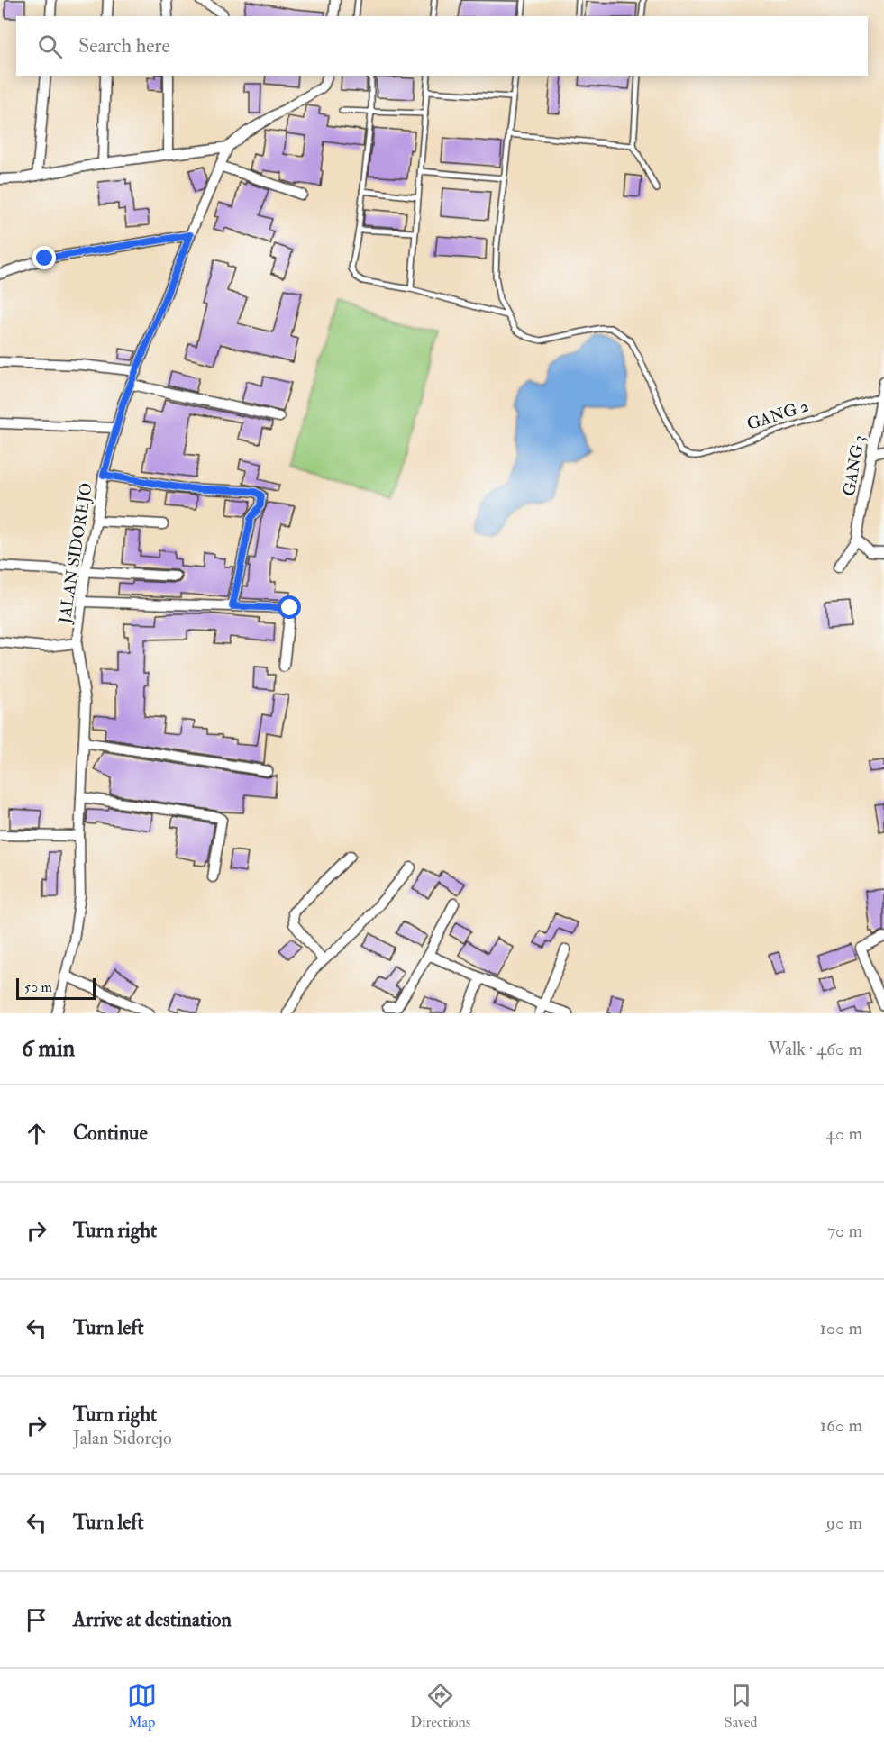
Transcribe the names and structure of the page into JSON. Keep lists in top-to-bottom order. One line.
{"streets":{"street":["GANG 3","JALAN SIDOREJO"],"lane":["GANG 2"]},"crossings":[["GANG 2","GANG 3"]],"scale_bar":"50 m","page":{"search":"Search here","scale":"50 m","heading":["6 min","Walk · 460 m"],"list":[["Continue","40 m"],["Turn right","70 m"],["Turn left","100 m"],["Turn right","Jalan Sidorejo","160 m"],["Turn left","90 m"],"Arrive at destination"],"nav":["Map","Directions","Saved"]}}
